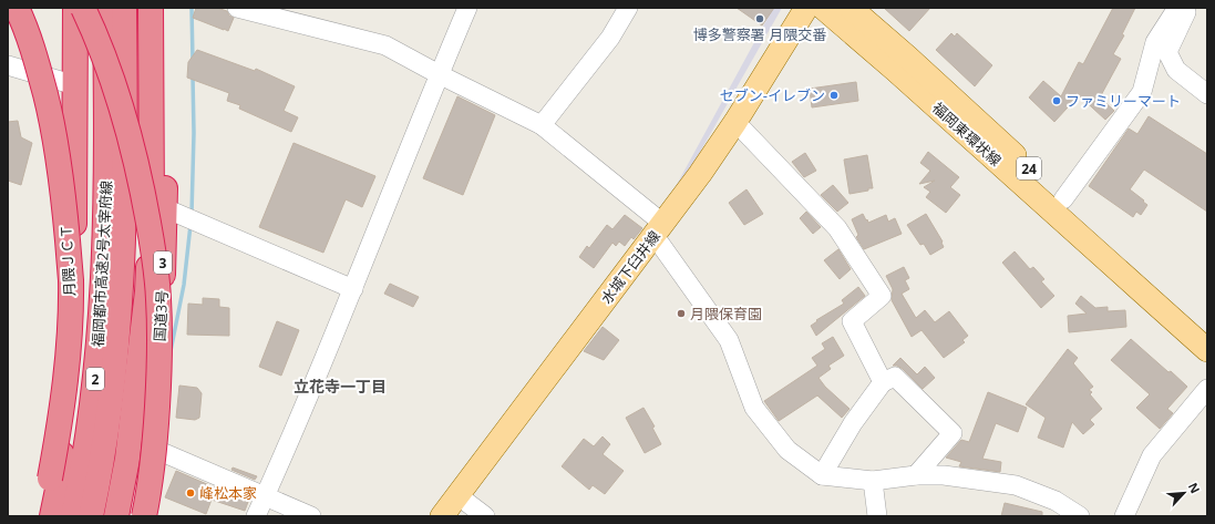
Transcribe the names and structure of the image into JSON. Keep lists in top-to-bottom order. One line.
{"streets":{"highway":["月隈ＪＣＴ","3","福岡都市高速2号太宰府線","国道3号","2"],"main road":["福岡東環状線","24","水城下臼井線"]},"districts":["立花寺一丁目"],"places":["博多警察署 月隈交番","セブン-イレブン","ファミリーマート","月隈保育園","峰松本家"],"north":"top right"}
